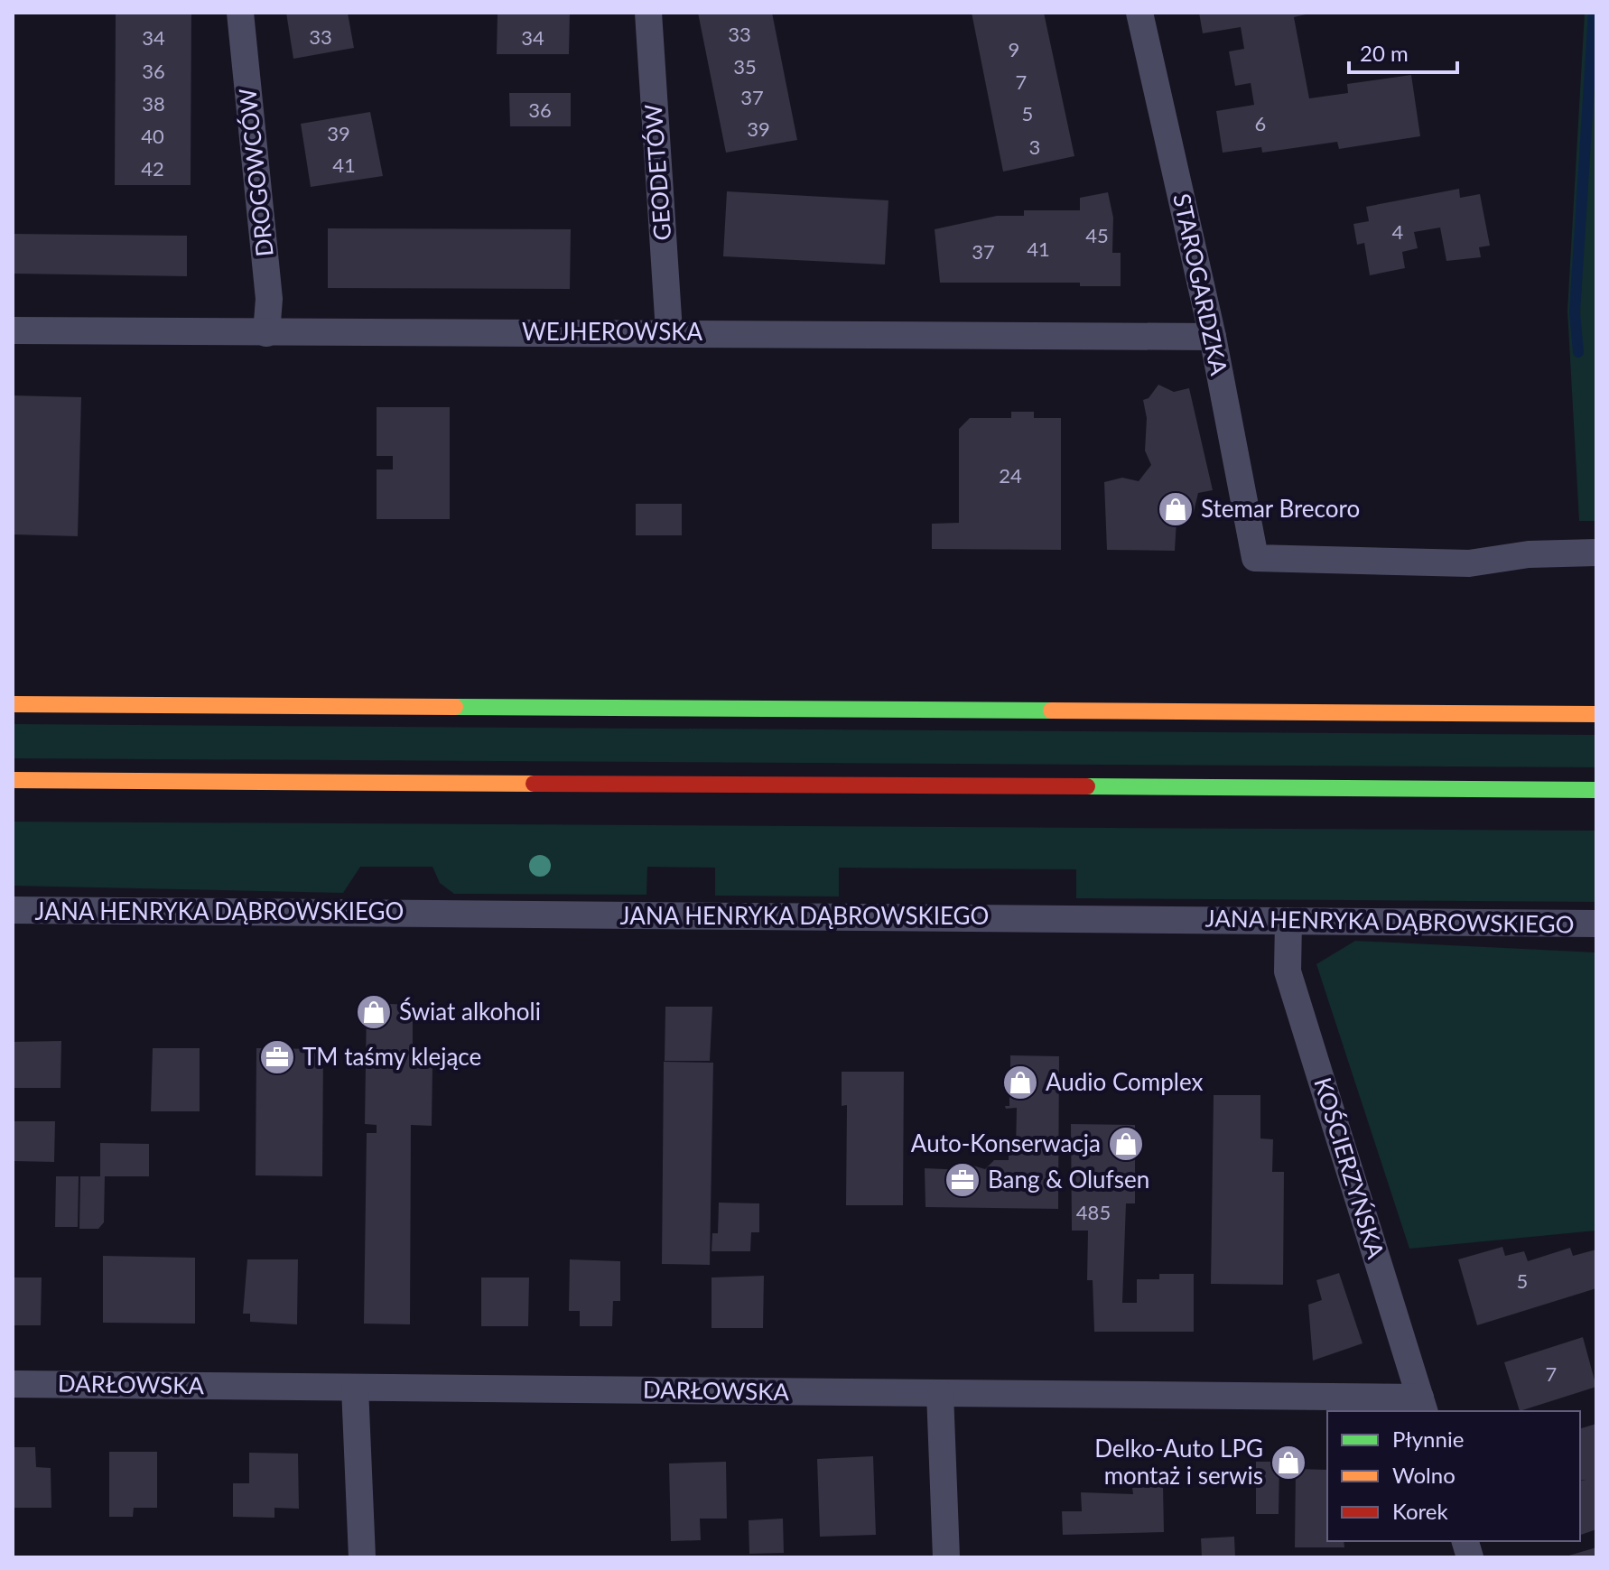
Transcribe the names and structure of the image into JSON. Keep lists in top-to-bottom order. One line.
{"streets":{"street":["DROGOWCÓW","GEODETÓW","STAROGARDZKA","WEJHEROWSKA","JANA HENRYKA DĄBROWSKIEGO","KOŚCIERZYŃSKA","DARŁOWSKA"]},"crossings":[["DROGOWCÓW","WEJHEROWSKA"],["GEODETÓW","WEJHEROWSKA"],["STAROGARDZKA","WEJHEROWSKA"],["JANA HENRYKA DĄBROWSKIEGO","KOŚCIERZYŃSKA"],["KOŚCIERZYŃSKA","DARŁOWSKA"]],"places":{"shop":["Stemar Brecoro","Świat alkoholi","Audio Complex","Auto-Konserwacja","Delko-Auto LPG montaż i serwis"],"office":["TM taśmy klejące","Bang & Olufsen"]},"house_numbers":["33","33","34","34","9","35","36","7","37","38","36","5","6","39","39","40","3","41","42","4","45","41","37","24","485","5","7"],"legend":["Płynnie","Wolno","Korek"],"scale_bar":"20 m"}
